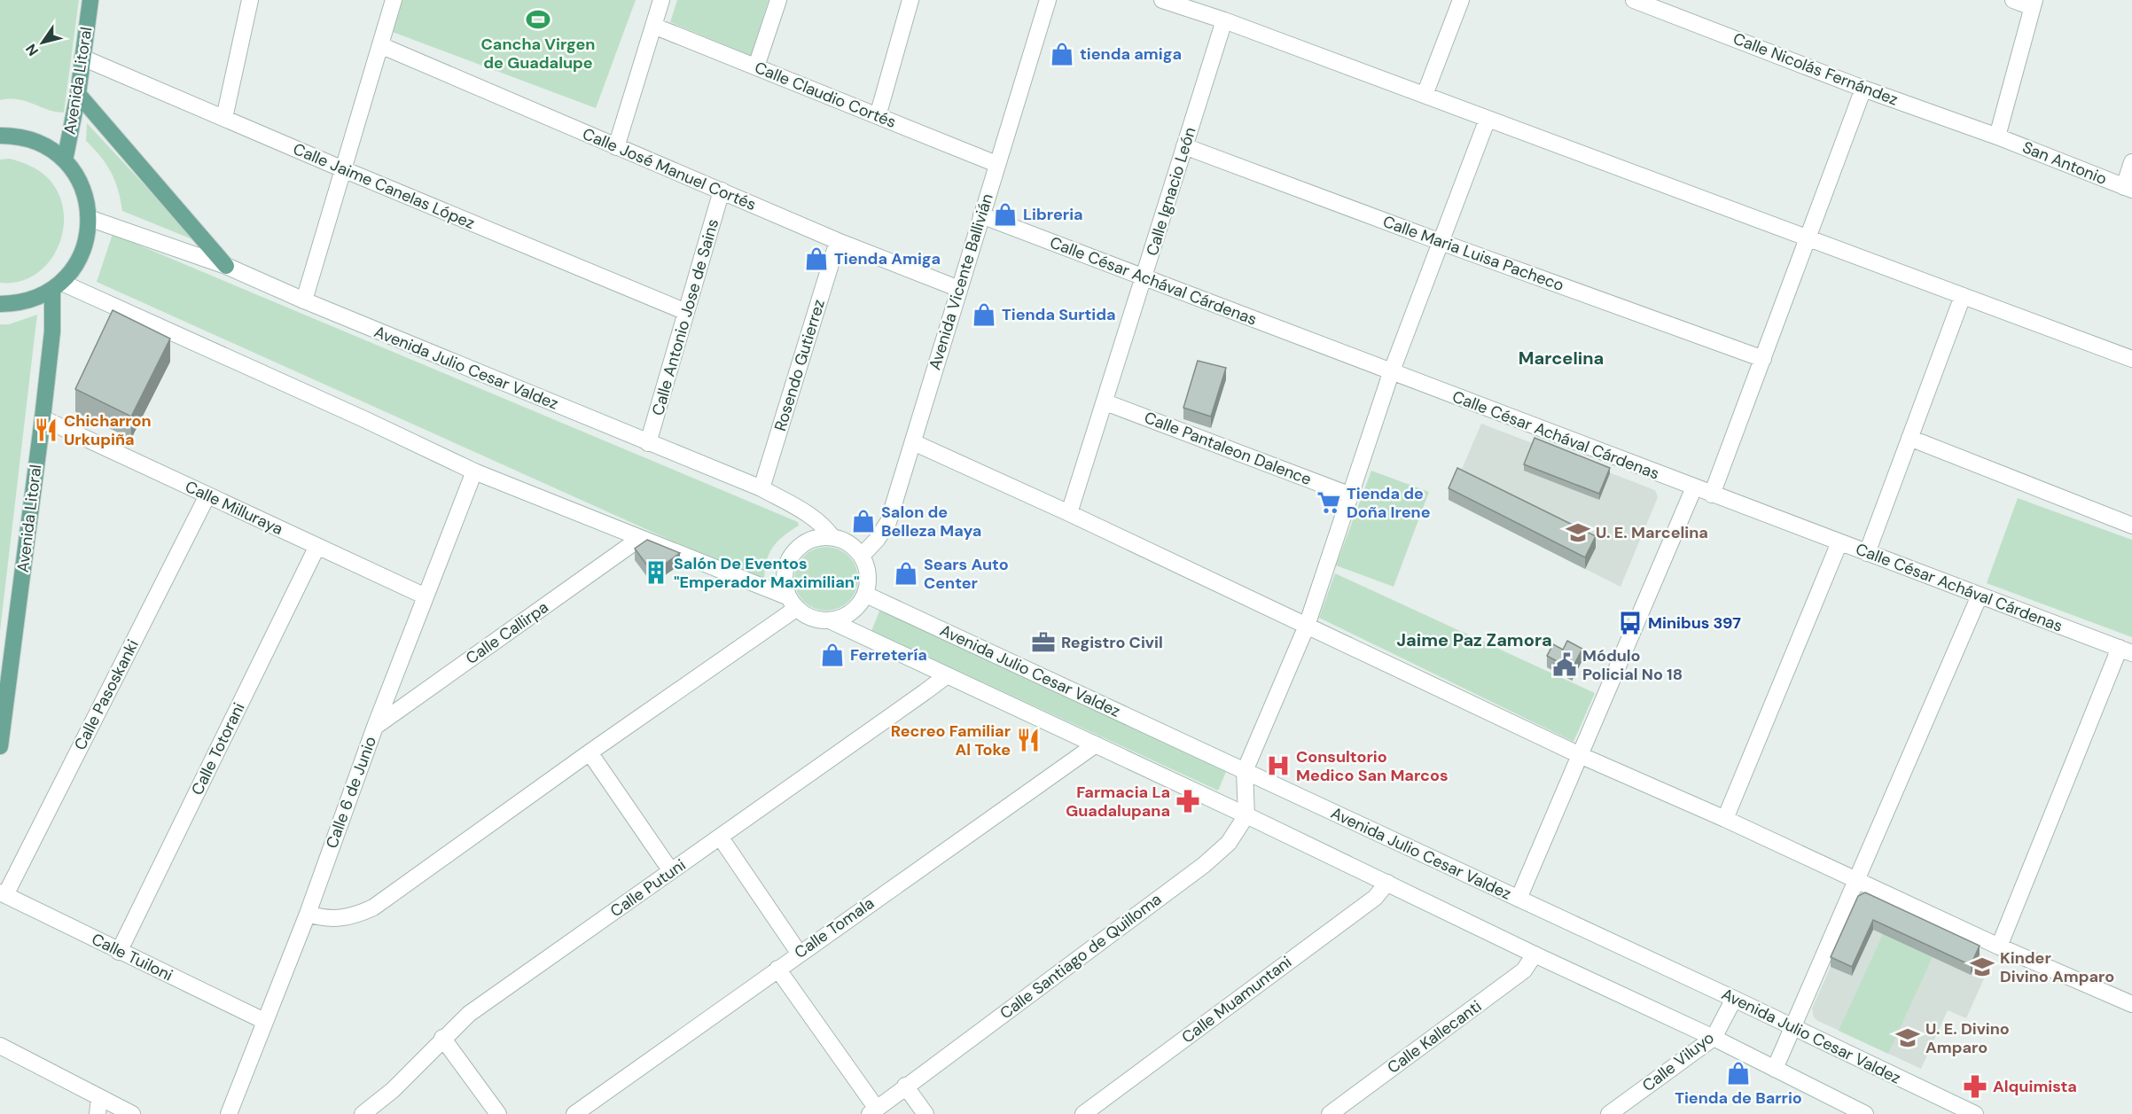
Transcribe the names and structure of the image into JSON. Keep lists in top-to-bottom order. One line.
{"streets":{"main road":["Avenida Litoral"],"street":["Calle Nicolás Fernández","Calle Claudio Cortés","San Antonio","Calle José Manuel Cortés","Calle Jaime Canelas López","Calle Ignacio León","Calle Maria Luisa Pacheco","Calle César Achával Cárdenas","Avenida Vicente Ballivián","Calle Antonio Jose de Sains","Rosendo Gutierrez","Avenida Julio Cesar Valdez","Calle Pantaleon Dalence","Calle Milluraya","Calle Callirpa","Calle Pasoskanki","Calle Totorani","Calle 6 de Junio","Calle Putuni","Calle Tomala","Calle Santiago de Quilloma","Calle Tuiloni","Calle Muamuntani","Calle Kallecanti","Calle Viluyo"]},"crossings":[["Calle Nicolás Fernández","San Antonio"],["Avenida Litoral","Calle Jaime Canelas López"],["Avenida Litoral","Calle Milluraya"],["Calle Claudio Cortés","Avenida Vicente Ballivián"],["Calle José Manuel Cortés","Avenida Vicente Ballivián"],["Calle José Manuel Cortés","Calle Antonio Jose de Sains"],["Calle José Manuel Cortés","Rosendo Gutierrez"],["Calle Jaime Canelas López","Calle Antonio Jose de Sains"],["Calle Ignacio León","Calle Maria Luisa Pacheco"],["Calle Ignacio León","Calle César Achával Cárdenas"],["Calle Ignacio León","Calle Pantaleon Dalence"],["Calle César Achával Cárdenas","Avenida Vicente Ballivián"],["Avenida Vicente Ballivián","Avenida Julio Cesar Valdez"],["Calle Antonio Jose de Sains","Avenida Julio Cesar Valdez"],["Rosendo Gutierrez","Avenida Julio Cesar Valdez"],["Avenida Julio Cesar Valdez","Calle Viluyo"],["Calle Milluraya","Calle Pasoskanki"],["Calle Milluraya","Calle Totorani"],["Calle Milluraya","Calle 6 de Junio"],["Calle Callirpa","Calle 6 de Junio"],["Calle Pasoskanki","Calle Tuiloni"],["Calle Totorani","Calle Tuiloni"],["Calle 6 de Junio","Calle Tuiloni"]],"districts":["Marcelina","Jaime Paz Zamora"],"places":{"sports":["Cancha Virgen de Guadalupe"],"shop":["tienda amiga","Libreria","Tienda Amiga","Tienda Surtida","Salon de Belleza Maya","Sears Auto Center","Ferretería","Tienda de Barrio"],"restaurant":["Chicharron Urkupiña","Recreo Familiar Al Toke"],"supermarket":["Tienda de Doña Irene"],"school or university":["U. E. Marcelina","Kinder Divino Amparo","U. E. Divino Amparo"],"building":["Salón De Eventos \"Emperador Maximilian\""],"bus stop":["Minibus 397"],"office":["Registro Civil"],"public building":["Módulo Policial No 18"],"hospital":["Consultorio Medico San Marcos"],"pharmacy":["Farmacia La Guadalupana","Alquimista"]},"north":"bottom left"}
